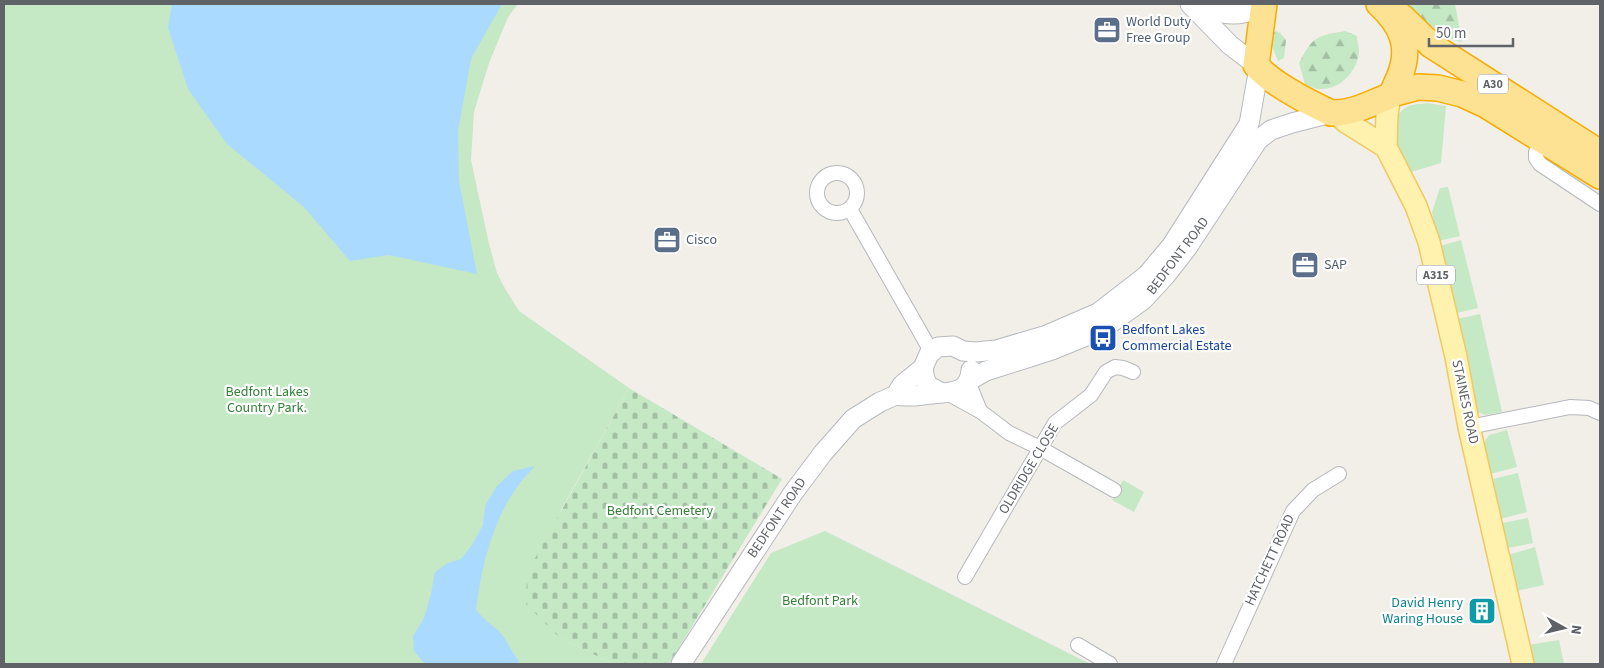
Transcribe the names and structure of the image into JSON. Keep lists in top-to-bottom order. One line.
{"streets":{"highway":["A30"],"main road":["A315","STAINES ROAD"],"street":["BEDFONT ROAD","OLDRIDGE CLOSE","HATCHETT ROAD"]},"crossings":[["A30","STAINES ROAD"]],"parks":["Bedfont Lakes Country Park.","Bedfont Cemetery","Bedfont Park"],"places":{"office":["World Duty Free Group","Cisco","SAP"],"bus stop":["Bedfont Lakes Commercial Estate"],"building":["David Henry Waring House"]},"scale_bar":"50 m","north":"right"}
